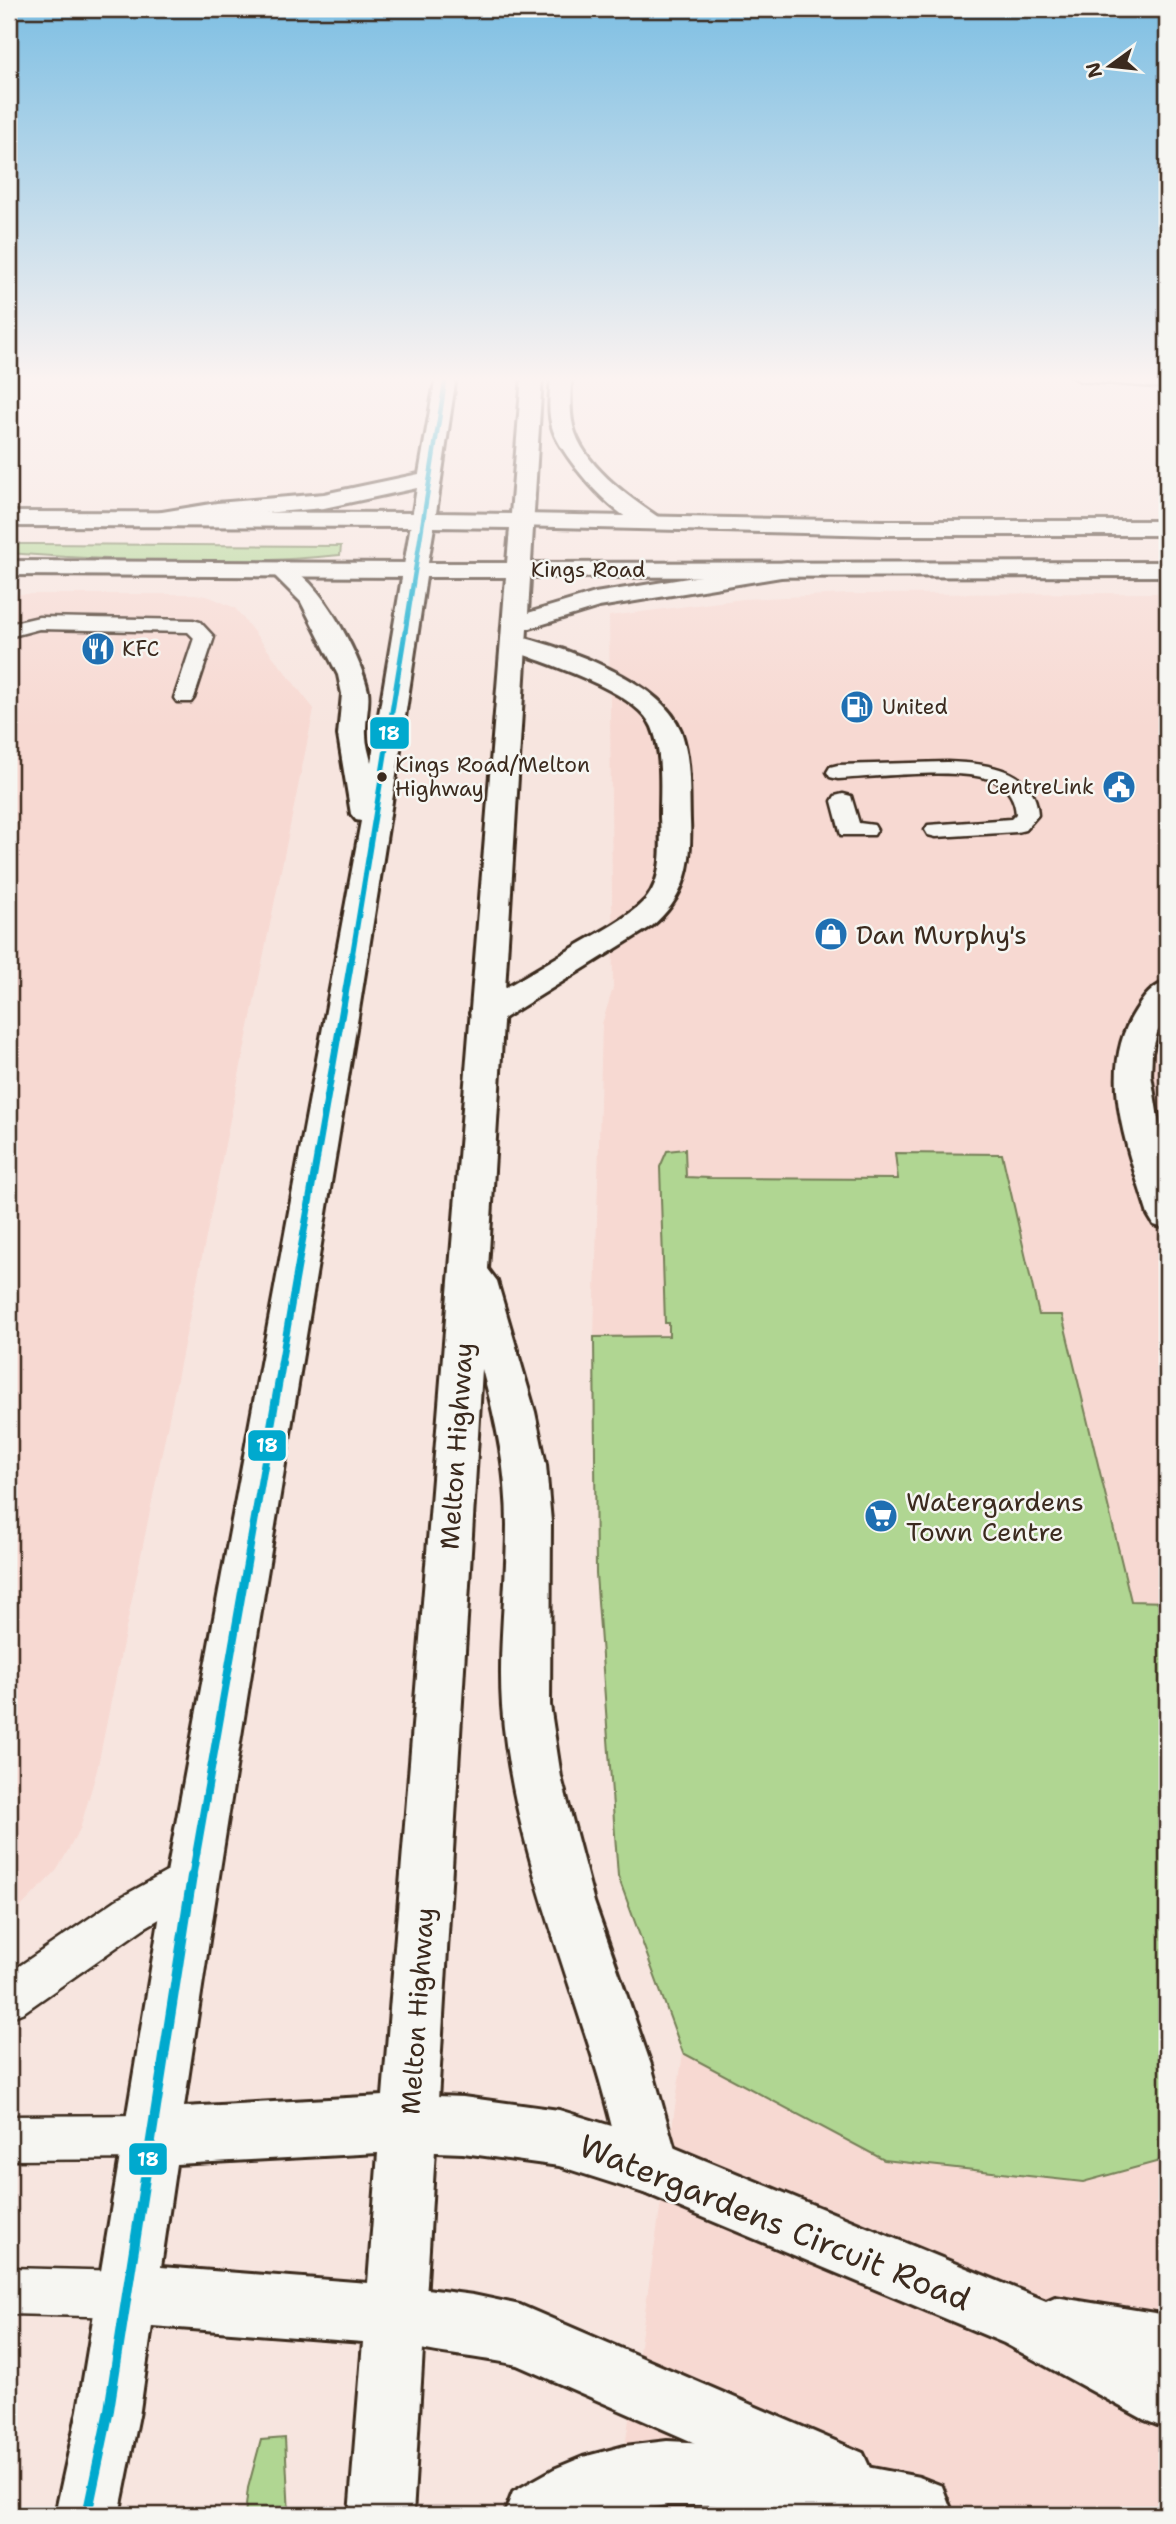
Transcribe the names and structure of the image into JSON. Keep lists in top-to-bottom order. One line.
{"streets":{"main road":["Kings Road","Melton Highway","Watergardens Circuit Road"]},"crossings":[["Kings Road","Melton Highway"],["Melton Highway","Watergardens Circuit Road"]],"places":{"restaurant":["KFC"],"fuel station":["United"],"other":["Kings Road/Melton Highway"],"public building":["CentreLink"],"shop":["Dan Murphy's"],"supermarket":["Watergardens Town Centre"]},"lines":["transit line 18"],"north":"left"}
